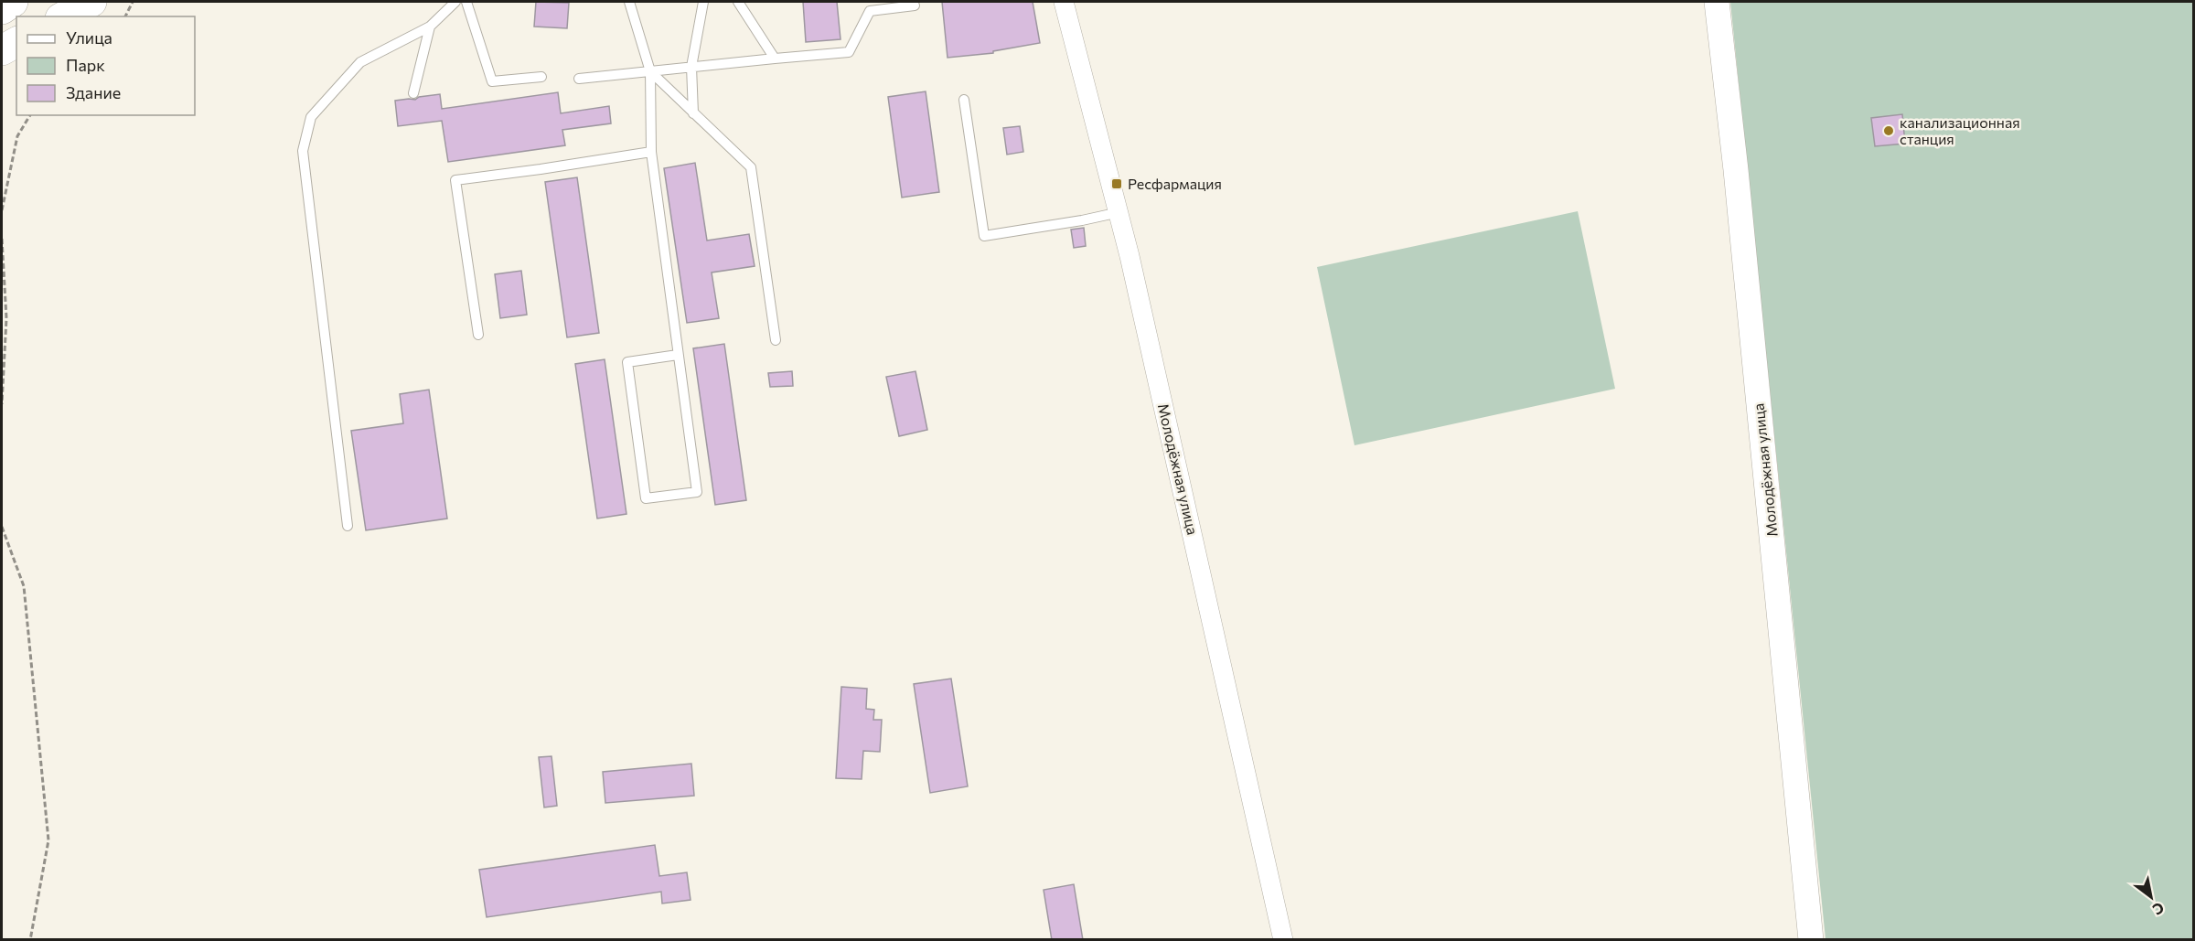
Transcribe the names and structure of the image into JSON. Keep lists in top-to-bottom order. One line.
{"streets":{"street":["Молодёжная улица"]},"places":{"other":["канализационная станция"],"transit":["Ресфармация"]},"legend":["Улица","Парк","Здание"],"north":"bottom right"}
